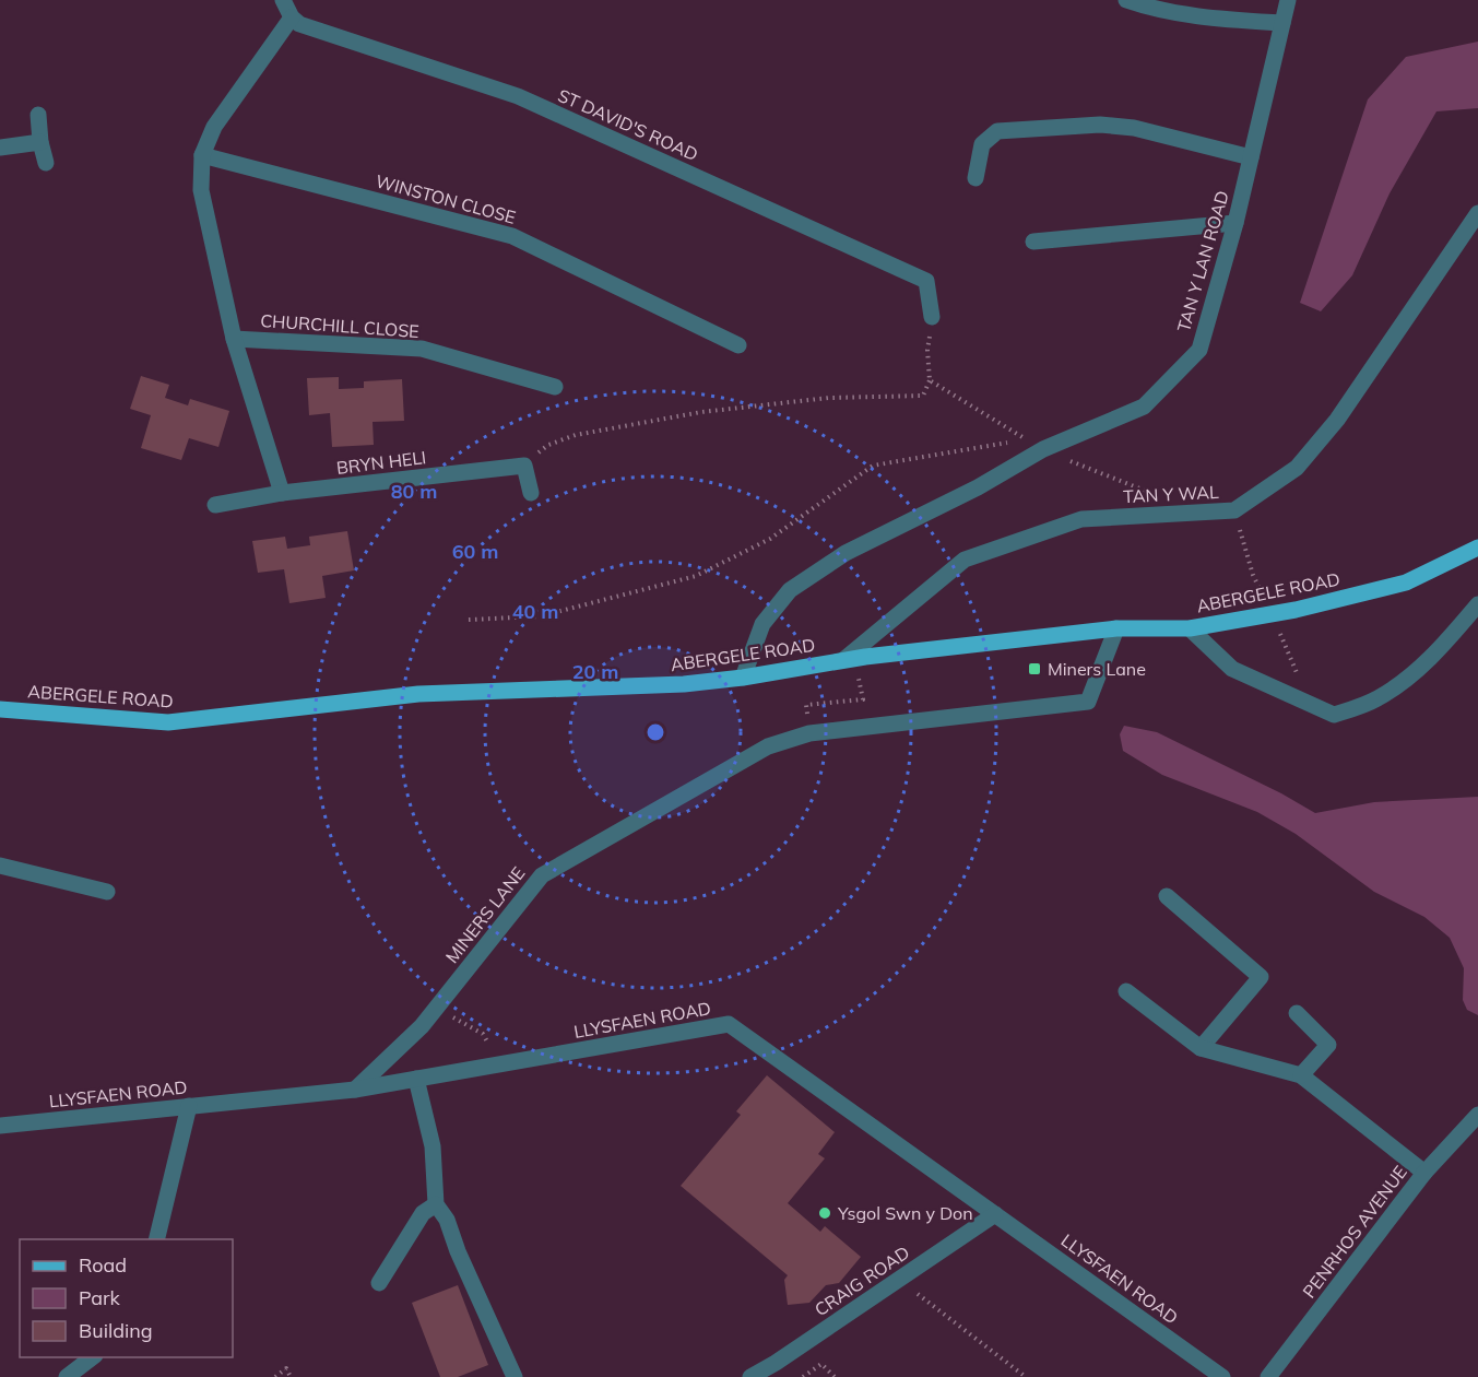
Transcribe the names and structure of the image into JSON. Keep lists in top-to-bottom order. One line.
{"streets":{"main road":["ABERGELE ROAD"],"street":["ST DAVID'S ROAD","WINSTON CLOSE","TAN Y LAN ROAD","CHURCHILL CLOSE","BRYN HELI","TAN Y WAL","MINERS LANE","LLYSFAEN ROAD","PENRHOS AVENUE","CRAIG ROAD"]},"crossings":[["ST DAVID'S ROAD","CHURCHILL CLOSE"],["WINSTON CLOSE","CHURCHILL CLOSE"],["TAN Y LAN ROAD","ABERGELE ROAD"],["CHURCHILL CLOSE","BRYN HELI"],["TAN Y WAL","ABERGELE ROAD"],["ABERGELE ROAD","MINERS LANE"],["MINERS LANE","LLYSFAEN ROAD"],["LLYSFAEN ROAD","CRAIG ROAD"]],"places":{"transit":["Miners Lane"],"other":["Ysgol Swn y Don"]},"legend":["Road","Park","Building"],"rings":["80 m","60 m","40 m","20 m"]}
